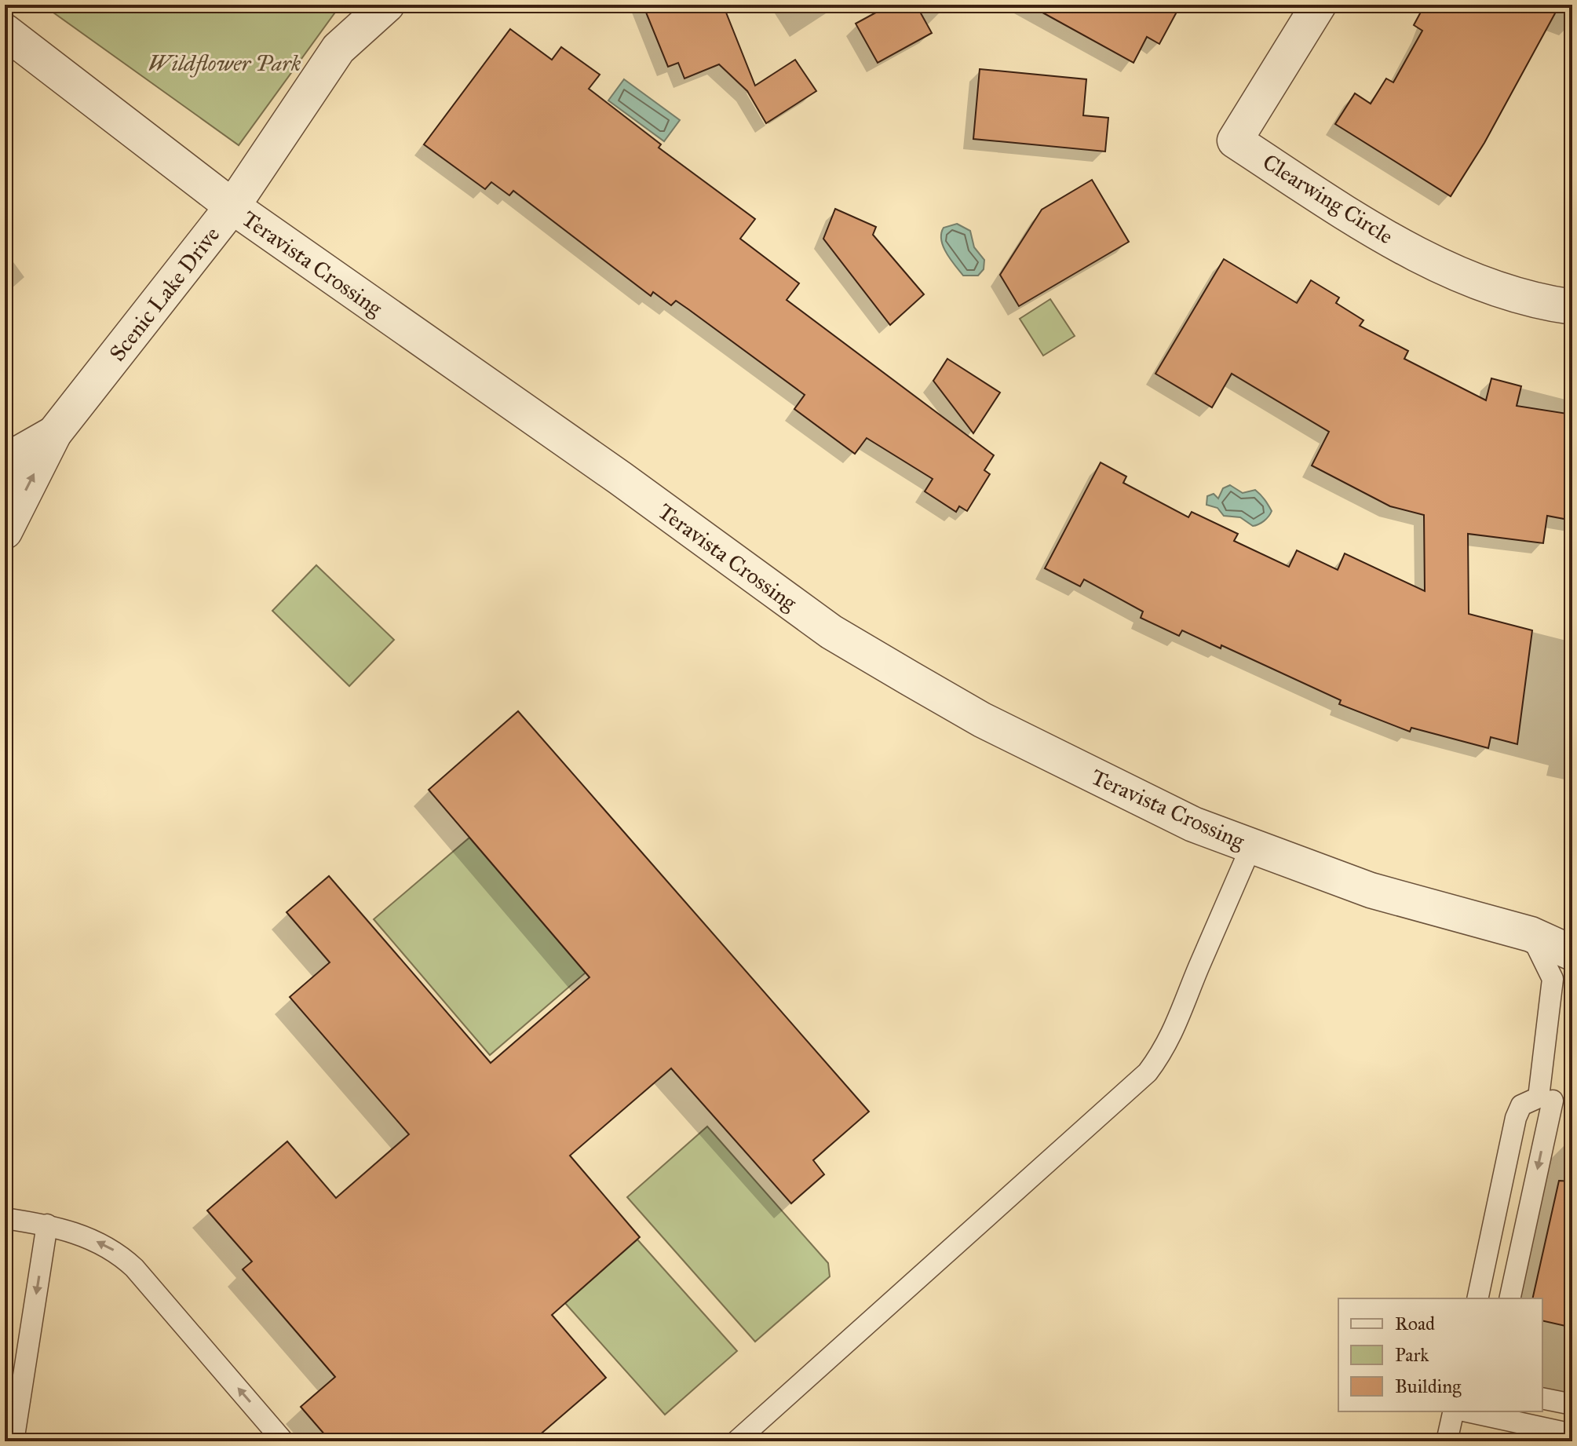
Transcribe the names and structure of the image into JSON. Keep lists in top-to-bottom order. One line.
{"streets":{"street":["Clearwing Circle","Teravista Crossing","Scenic Lake Drive"]},"crossings":[["Teravista Crossing","Scenic Lake Drive"]],"parks":["Wildflower Park"],"legend":["Road","Park","Building"]}
